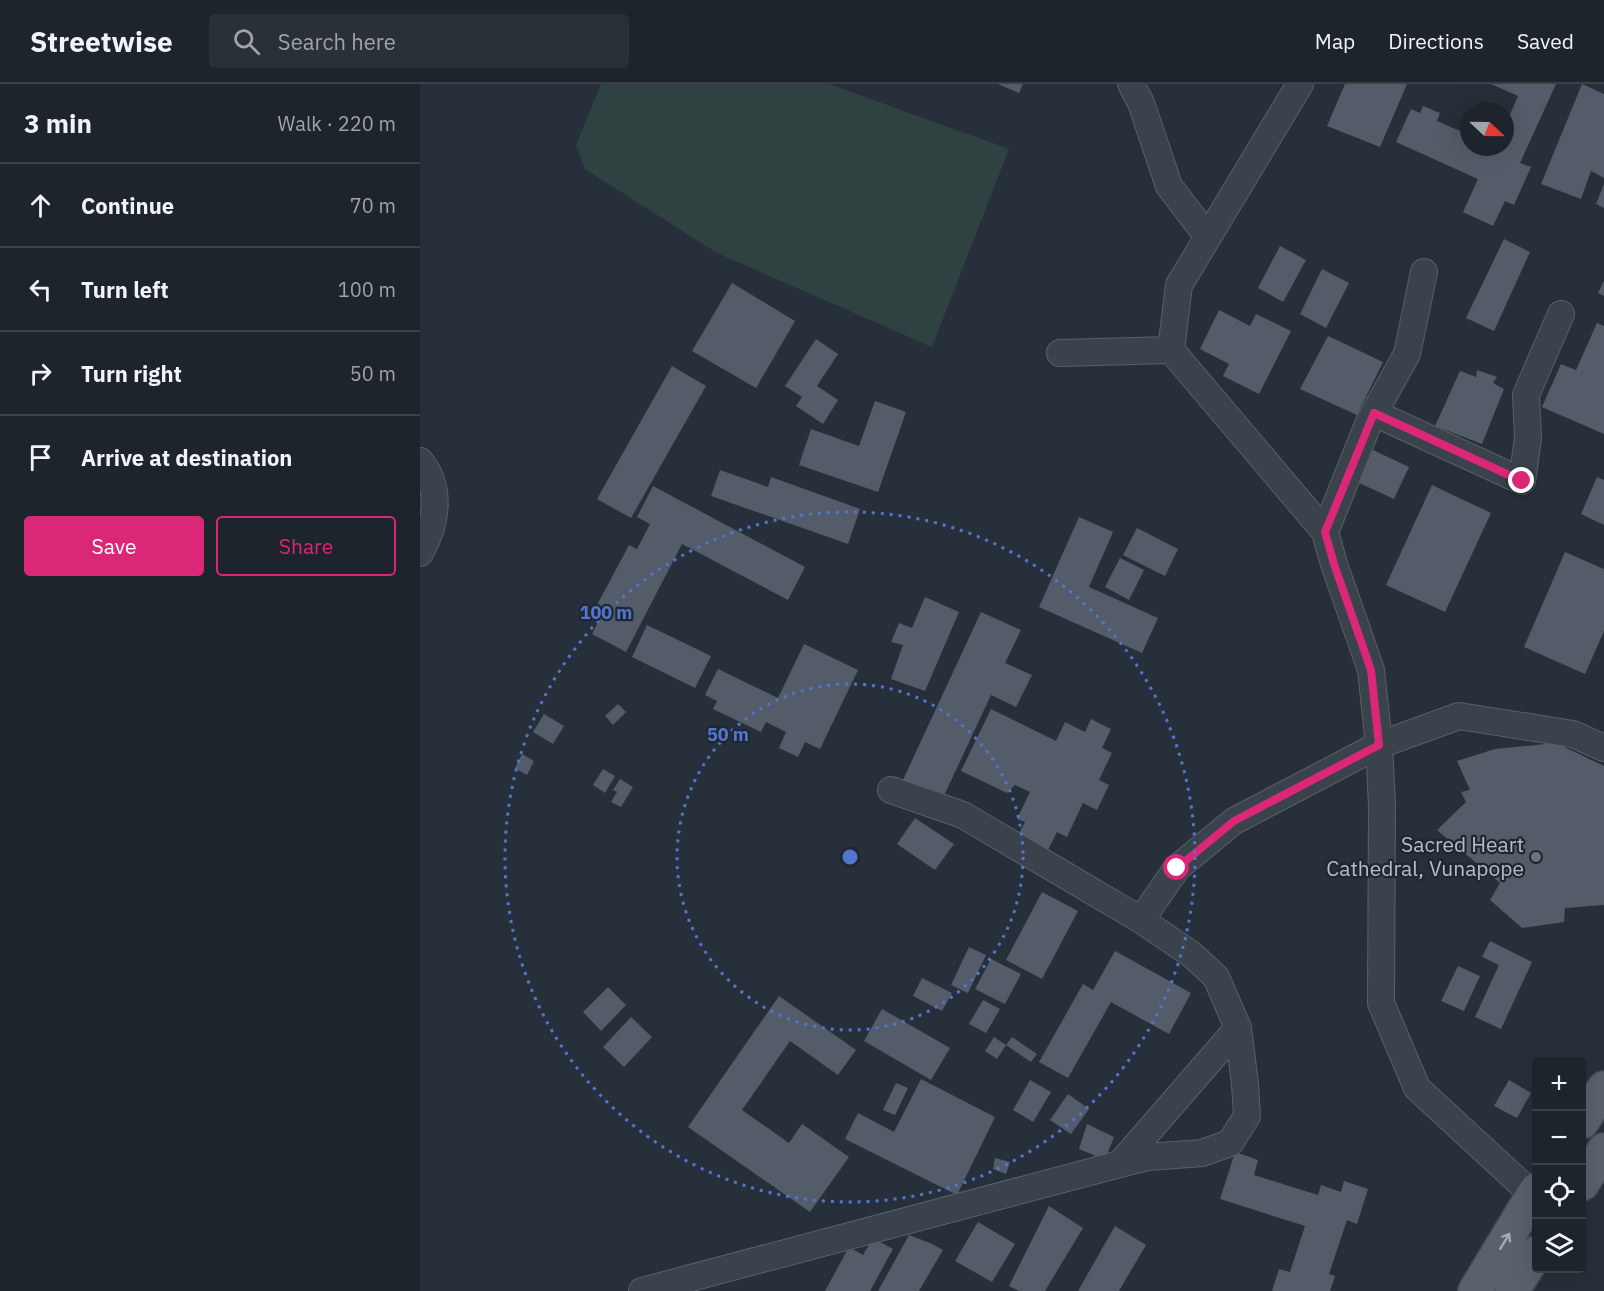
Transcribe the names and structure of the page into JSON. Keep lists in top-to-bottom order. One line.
{"places":["Sacred Heart Cathedral, Vunapope"],"north":"right","page":{"header":"Streetwise","search":"Search here","nav":["Map","Directions","Saved"],"heading":["3 min","Walk · 220 m"],"list":[["Continue","70 m"],["Turn left","100 m"],["Turn right","50 m"],"Arrive at destination"],"buttons":["Save","Share"],"map_buttons":["+","−"]},"rings":["100 m","50 m"]}
